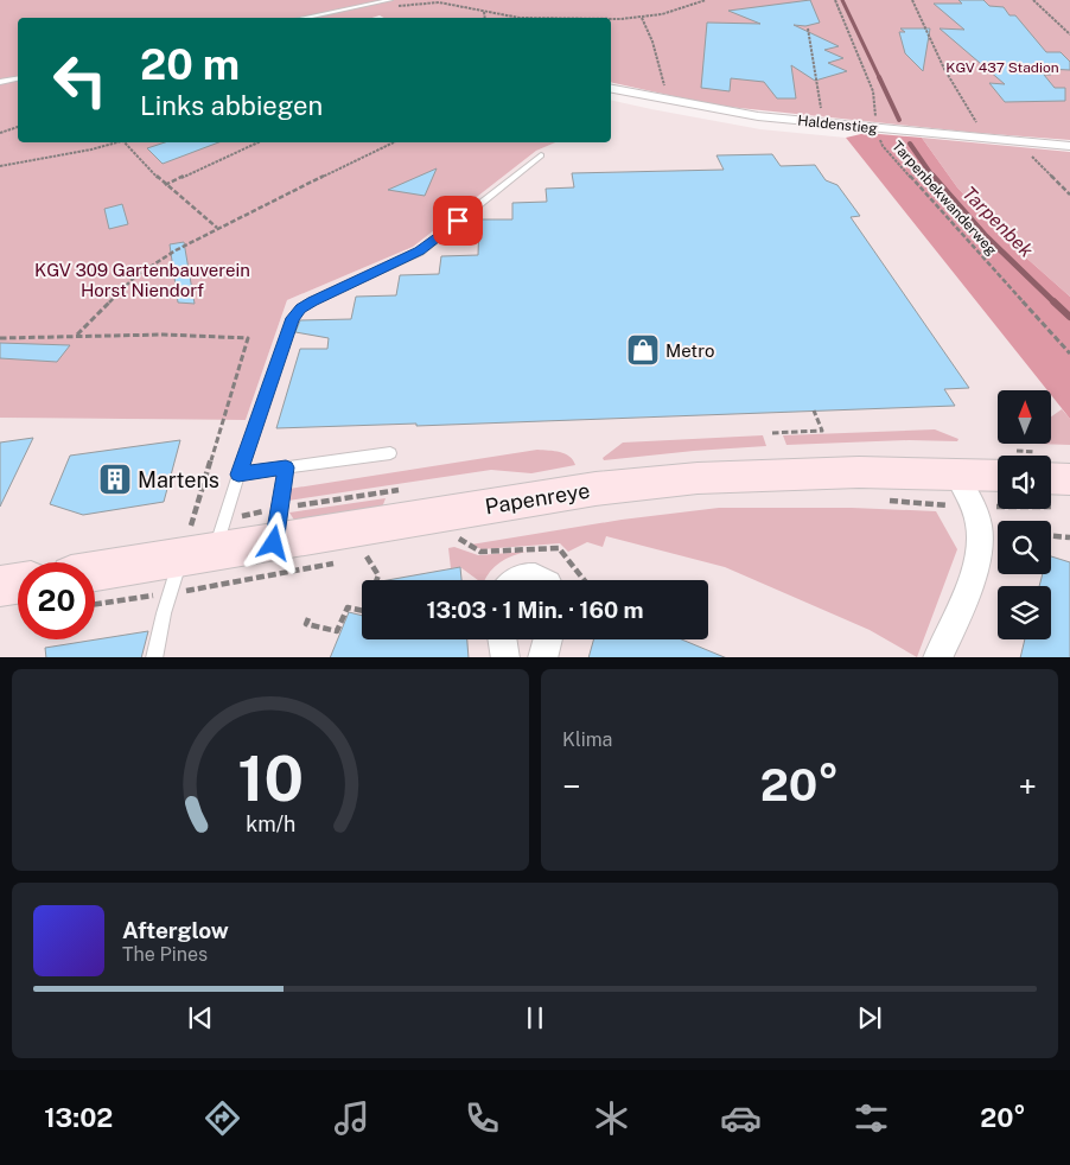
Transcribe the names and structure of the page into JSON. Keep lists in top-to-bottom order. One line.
{"streets":{"main road":["Papenreye"],"street":["Haldenstieg"],"path":["Tarpenbekwanderweg"]},"crossings":[["Haldenstieg","Tarpenbekwanderweg"]],"water":["Tarpenbek"],"parks":["KGV 437 Stadion","KGV 309 Gartenbauverein Horst Niendorf"],"places":{"shop":["Metro"],"building":["Martens"]},"north":"top","page":{"turn":["20 m","Links abbiegen"],"limit":"20","trip":"13:03 · 1 Min. · 160 m","tile":"Klima","heat":["−","20°","+"],"song":["Afterglow","The Pines"],"tabs":["13:02","20°"],"gauge":["10","km/h"]}}
